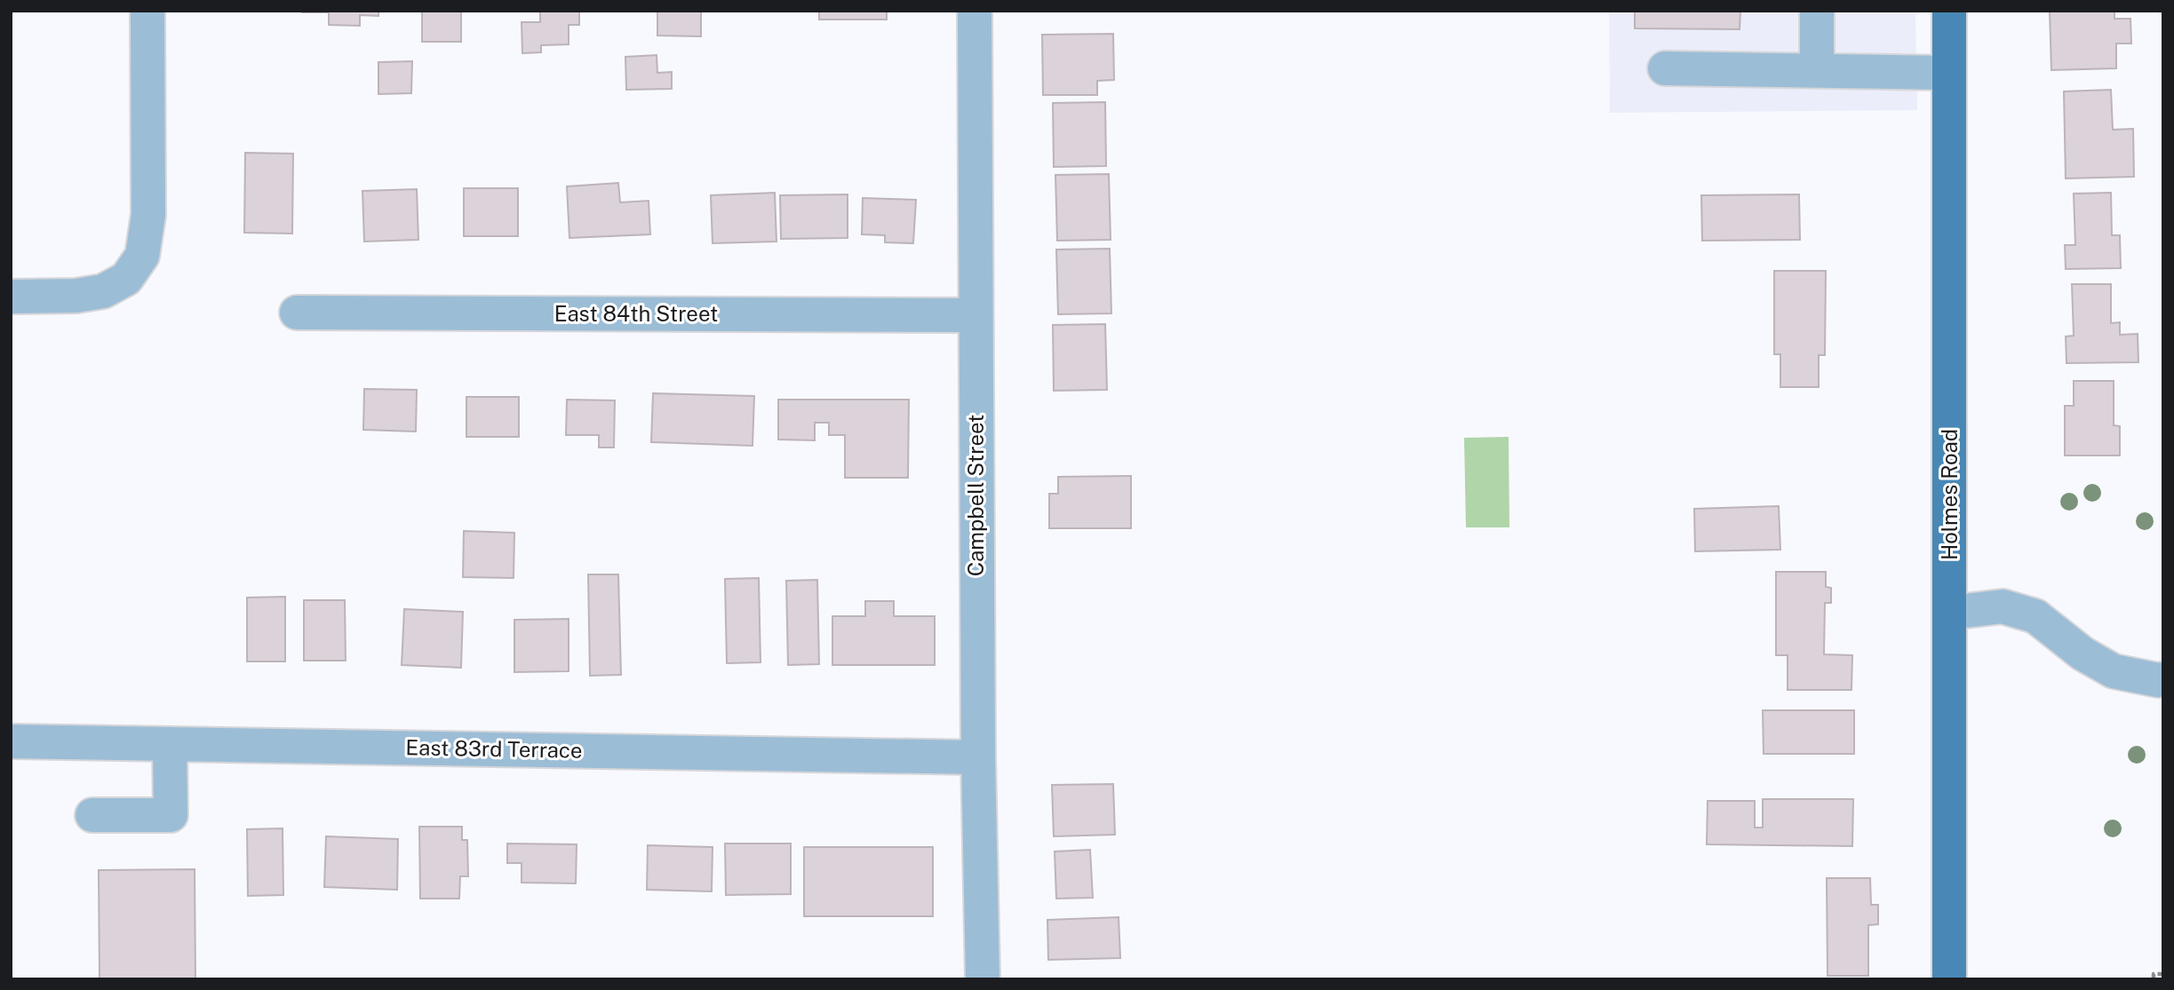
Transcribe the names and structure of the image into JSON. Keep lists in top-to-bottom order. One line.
{"streets":{"main road":["Holmes Road"],"street":["East 84th Street","Campbell Street","East 83rd Terrace"]},"crossings":[["East 84th Street","Campbell Street"],["Campbell Street","East 83rd Terrace"]]}
